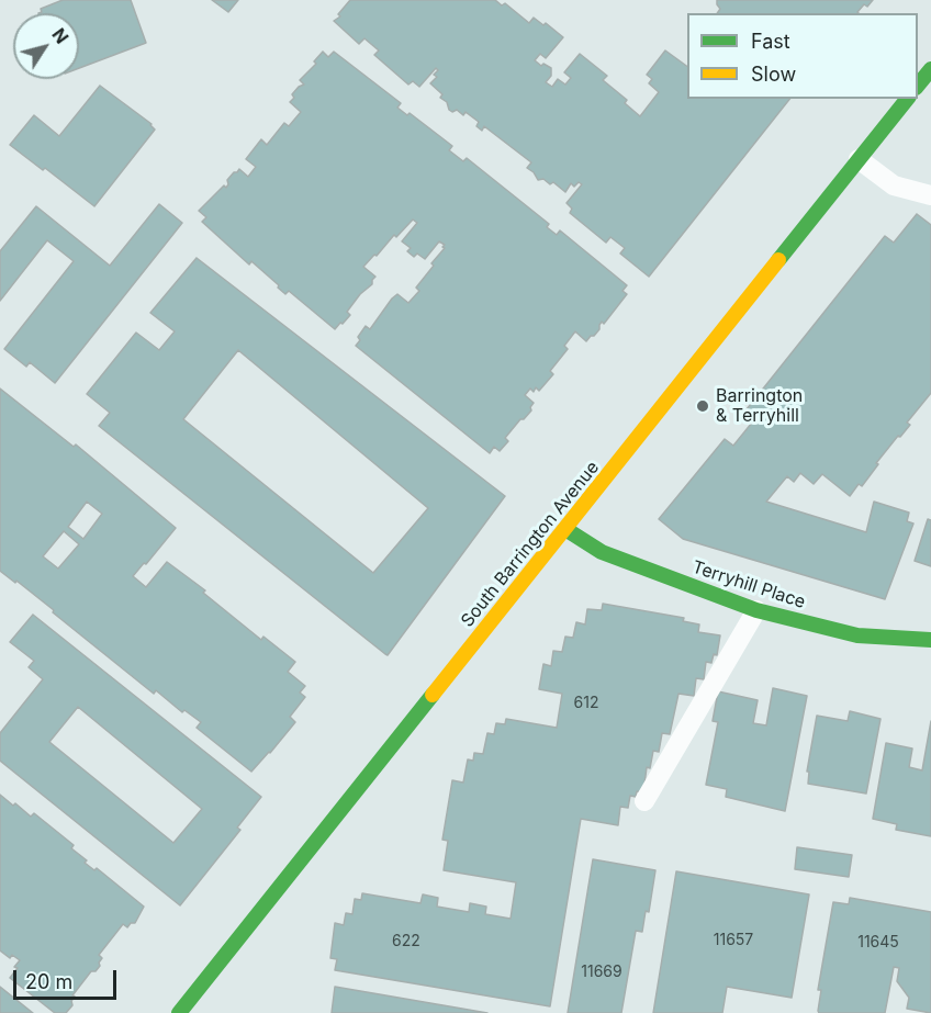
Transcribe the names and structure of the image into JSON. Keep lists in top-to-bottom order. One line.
{"streets":{"street":["South Barrington Avenue","Terryhill Place"]},"crossings":[["South Barrington Avenue","Terryhill Place"]],"places":["Barrington & Terryhill"],"house_numbers":["612","11657","622","11645","11669"],"legend":["Fast","Slow"],"scale_bar":"20 m","north":"top right"}
